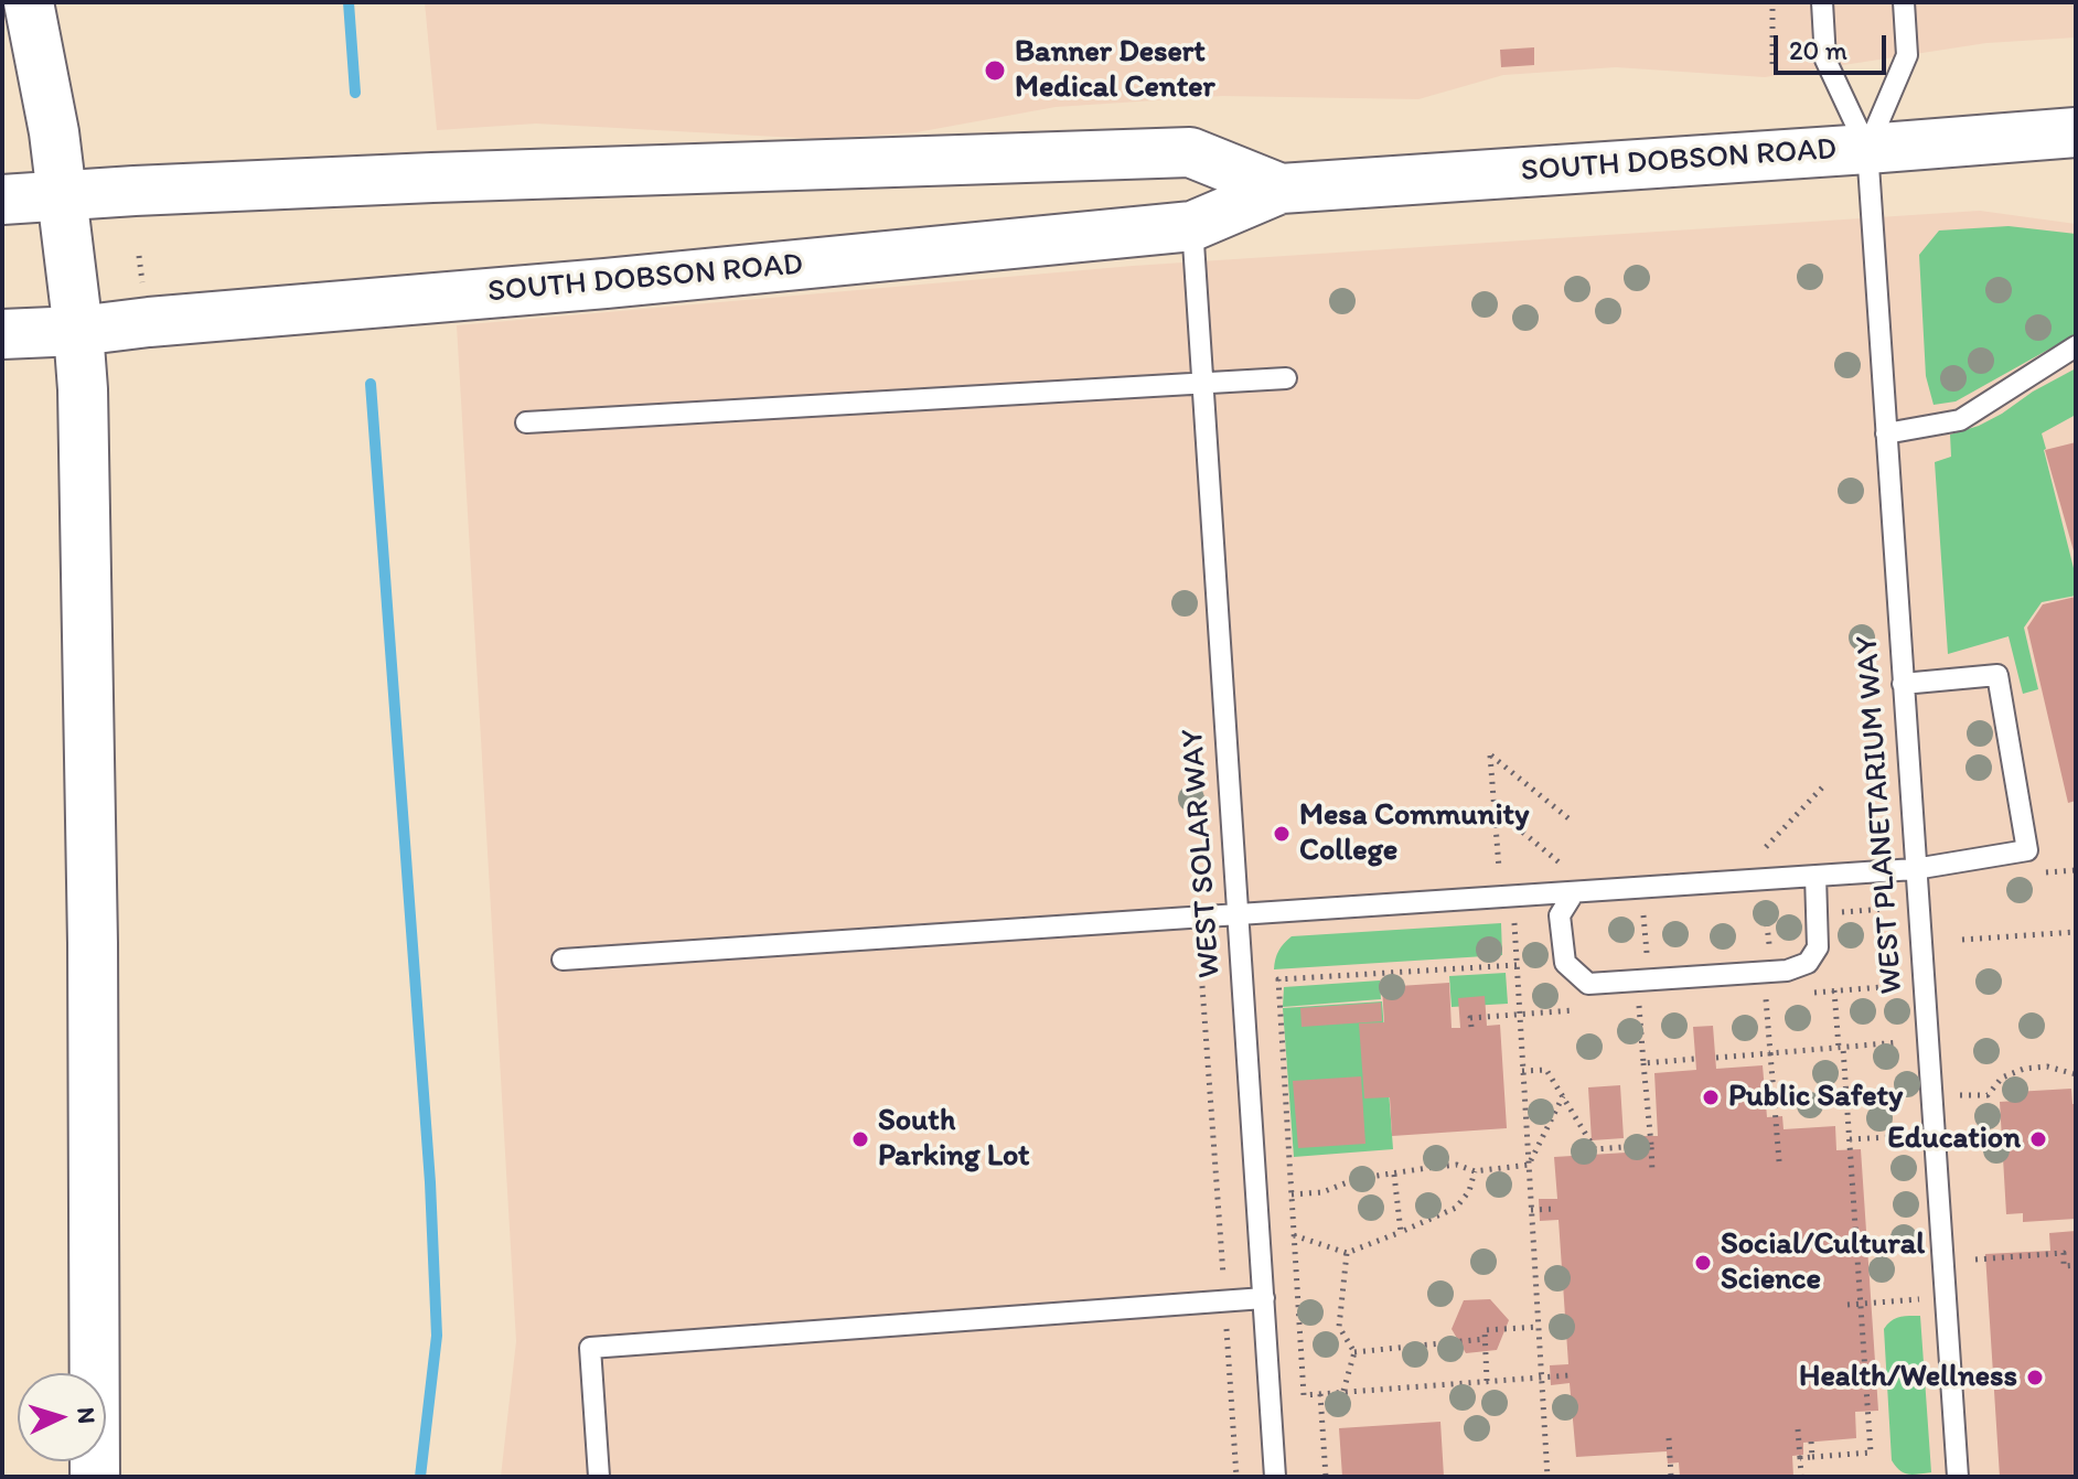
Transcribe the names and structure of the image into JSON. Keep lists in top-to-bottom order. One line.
{"streets":{"main road":["SOUTH DOBSON ROAD"],"lane":["WEST PLANETARIUM WAY","WEST SOLAR WAY"]},"crossings":[["SOUTH DOBSON ROAD","WEST PLANETARIUM WAY"],["SOUTH DOBSON ROAD","WEST SOLAR WAY"]],"places":["Banner Desert Medical Center","Mesa Community College","Public Safety","South Parking Lot","Education","Social/Cultural Science","Health/Wellness"],"scale_bar":"20 m","north":"right"}
